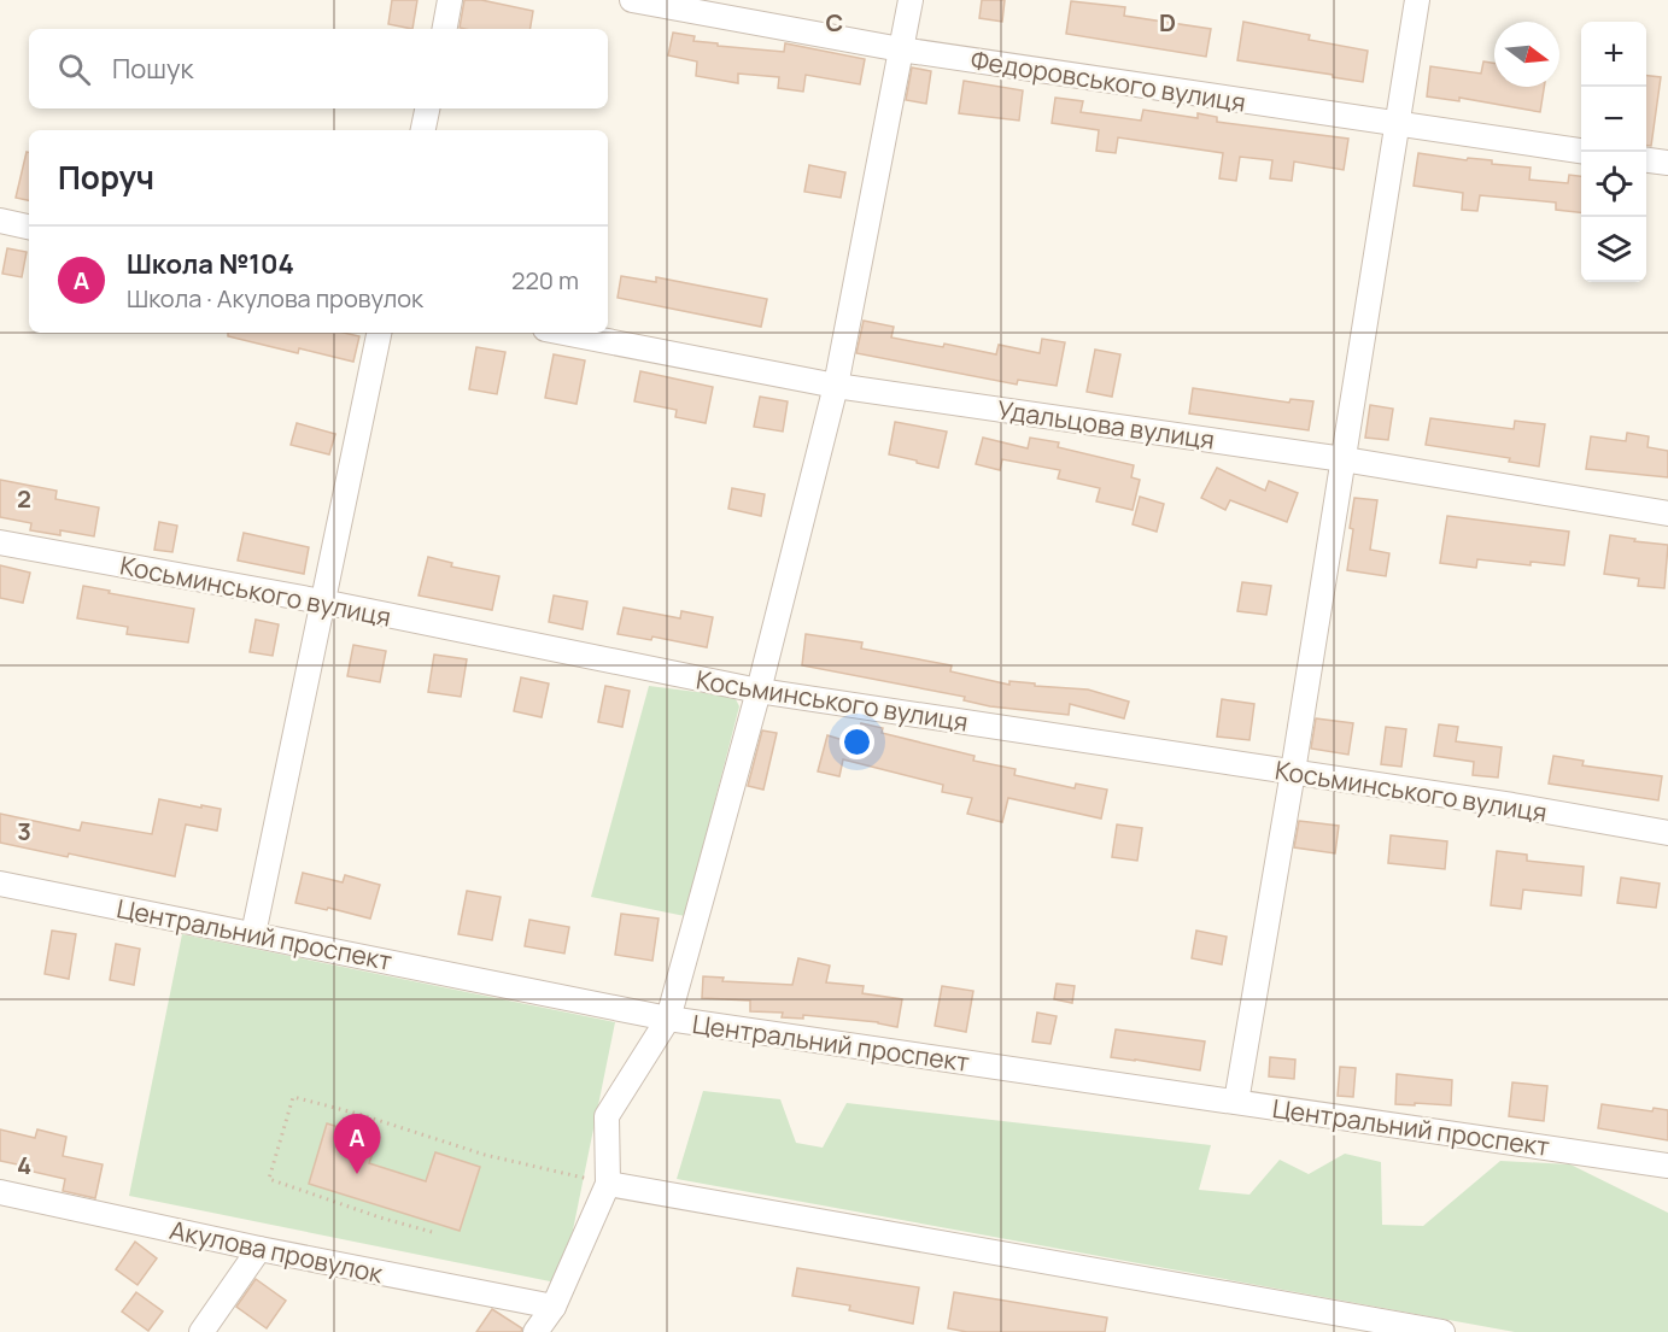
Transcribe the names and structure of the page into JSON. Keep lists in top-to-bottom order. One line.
{"streets":{"street":["Федоровського вулиця","Удальцова вулиця","Косьминського вулиця","Центральний проспект","Акулова провулок"]},"north":"right","page":{"map_buttons":["+","−"],"search":"Пошук","heading":"Поруч","list":[{"mark":"A","name":"Школа №104","note":"Школа · Акулова провулок","value":"220 m"}],"pins":"A"},"grid":{"columns":["C","D"],"rows":["2","3","4"]}}
